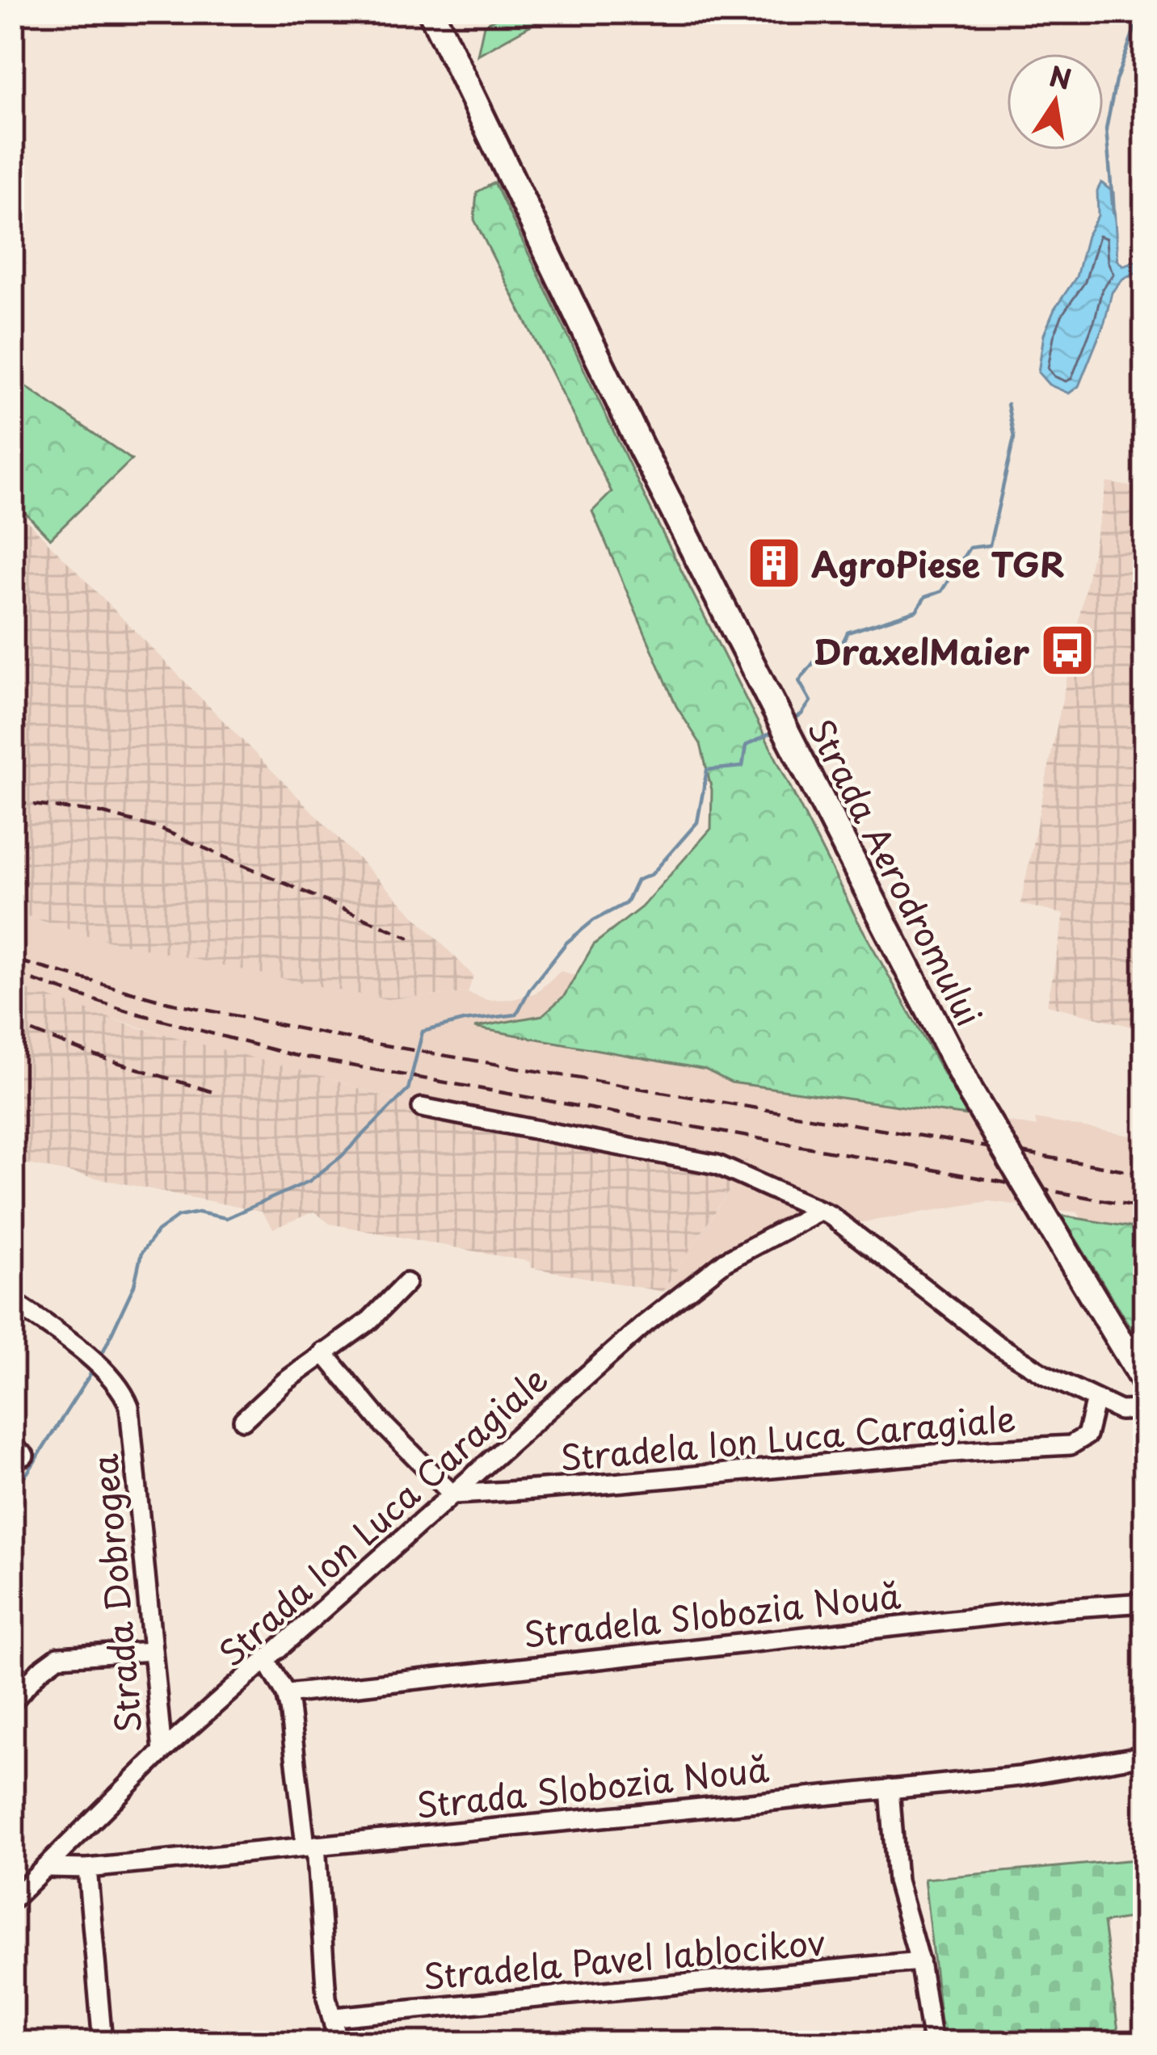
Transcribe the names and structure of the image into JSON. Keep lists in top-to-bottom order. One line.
{"streets":{"highway":["Strada Aerodromului"],"street":["Stradela Ion Luca Caragiale","Strada Ion Luca Caragiale","Strada Dobrogea","Stradela Slobozia Nouă","Strada Slobozia Nouă","Stradela Pavel Iablocikov"]},"crossings":[["Stradela Ion Luca Caragiale","Strada Ion Luca Caragiale"],["Strada Ion Luca Caragiale","Strada Dobrogea"],["Strada Ion Luca Caragiale","Strada Slobozia Nouă"]],"places":{"building":["AgroPiese TGR"],"bus stop":["DraxelMaier"]},"north":"top"}
